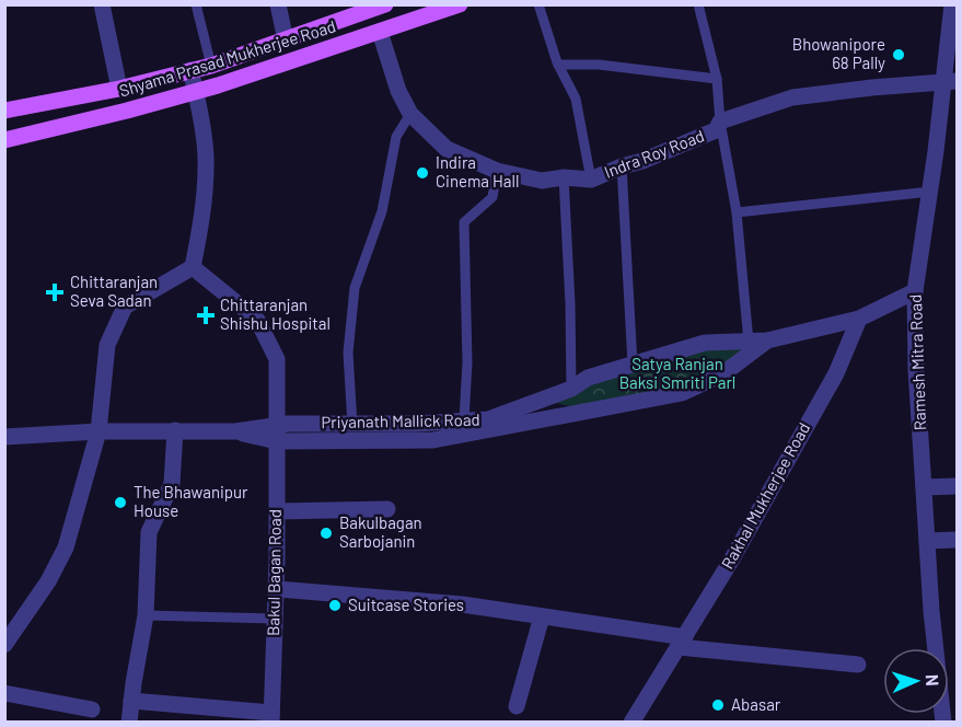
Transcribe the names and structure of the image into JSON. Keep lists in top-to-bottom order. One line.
{"streets":{"main road":["Shyama Prasad Mukherjee Road"],"street":["Indra Roy Road","Ramesh Mitra Road","Priyanath Mallick Road","Rakhal Mukherjee Road","Bakul Bagan Road"]},"crossings":[["Shyama Prasad Mukherjee Road","Indra Roy Road"],["Indra Roy Road","Ramesh Mitra Road"],["Priyanath Mallick Road","Rakhal Mukherjee Road"],["Priyanath Mallick Road","Bakul Bagan Road"]],"parks":["Satya Ranjan Baksi Smriti Parl"],"places":{"other":["Bhowanipore 68 Pally","Indira Cinema Hall","The Bhawanipur House","Bakulbagan Sarbojanin","Suitcase Stories","Abasar"],"health":["Chittaranjan Seva Sadan","Chittaranjan Shishu Hospital"]},"north":"right"}
